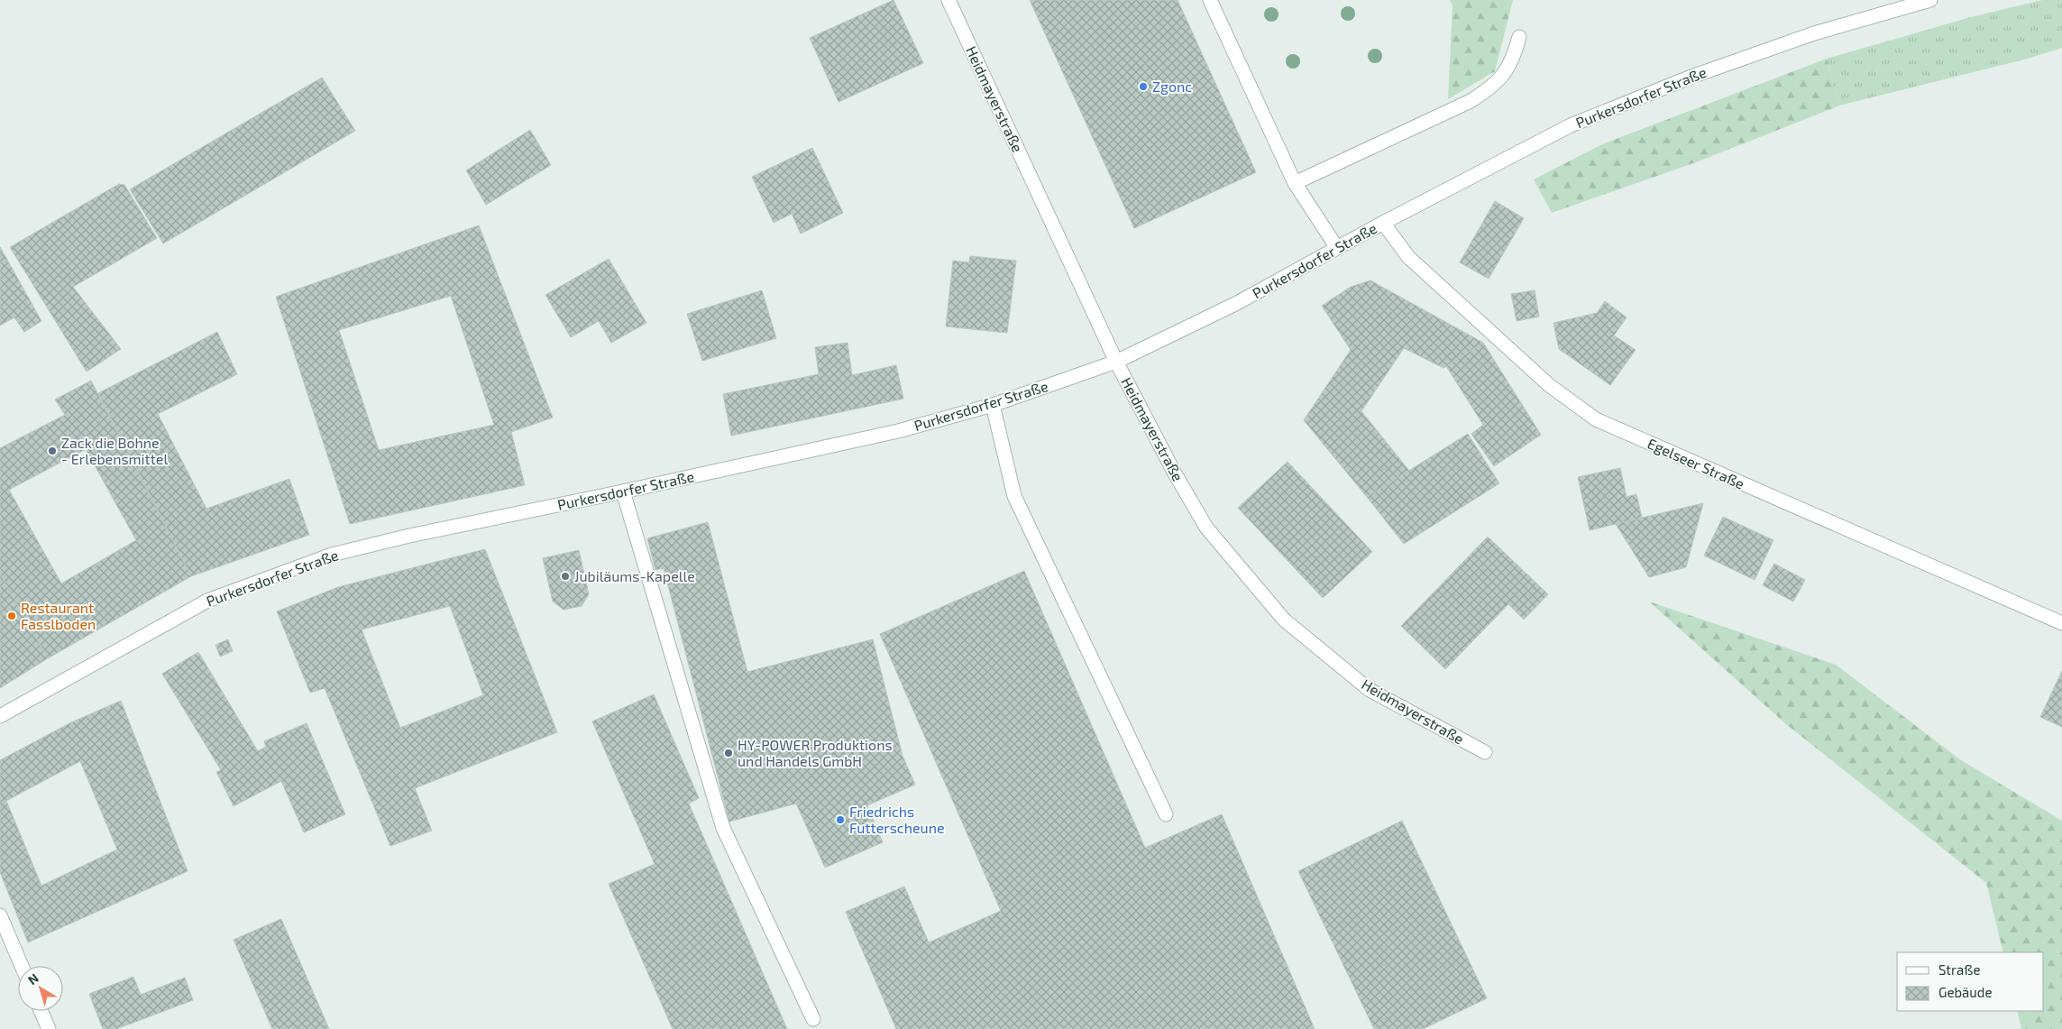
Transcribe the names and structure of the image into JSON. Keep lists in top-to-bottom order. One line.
{"streets":{"main road":["Purkersdorfer Straße","Heidmayerstraße","Egelseer Straße"]},"crossings":[["Purkersdorfer Straße","Heidmayerstraße"],["Purkersdorfer Straße","Egelseer Straße"]],"places":["Zgonc","Zack die Bohne - Erlebensmittel","Jubiläums-Kapelle","Restaurant Fasslboden","HY-POWER Produktions und Handels GmbH","Friedrichs Futterscheune"],"legend":["Straße","Gebäude"],"north":"top left"}
